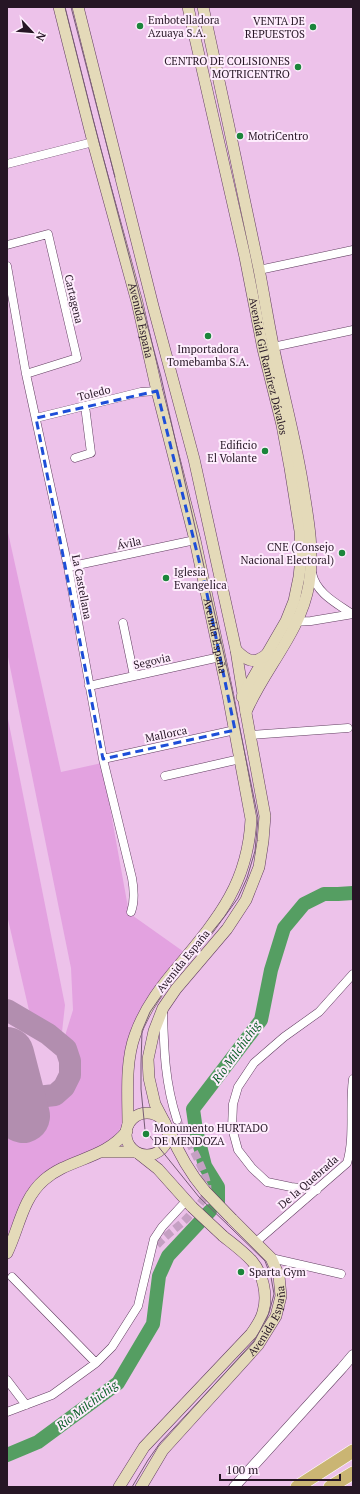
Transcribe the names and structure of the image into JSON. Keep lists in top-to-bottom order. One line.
{"streets":{"main road":["Avenida España","Avenida Gil Ramírez Dávalos"],"street":["Cartagena","Toledo","Ávila","La Castellana","Segovia","Mallorca","De la Quebrada"]},"crossings":[["Cartagena","La Castellana"],["Avenida España","Avenida Gil Ramírez Dávalos"],["Avenida España","Toledo"],["Avenida España","Ávila"],["Avenida España","Segovia"],["Avenida España","Mallorca"],["Avenida España","De la Quebrada"],["Toledo","La Castellana"],["Ávila","La Castellana"],["La Castellana","Segovia"],["La Castellana","Mallorca"]],"water":["Río Milchichig"],"places":["Embotelladora Azuaya S.A.","VENTA DE REPUESTOS","CENTRO DE COLISIONES MOTRICENTRO","MotriCentro","Importadora Tomebamba S.A.","Edificio El Volante","CNE (Consejo Nacional Electoral)","Iglesia Evangelica","Monumento HURTADO DE MENDOZA","Sparta Gym"],"scale_bar":"100 m","north":"bottom right"}
